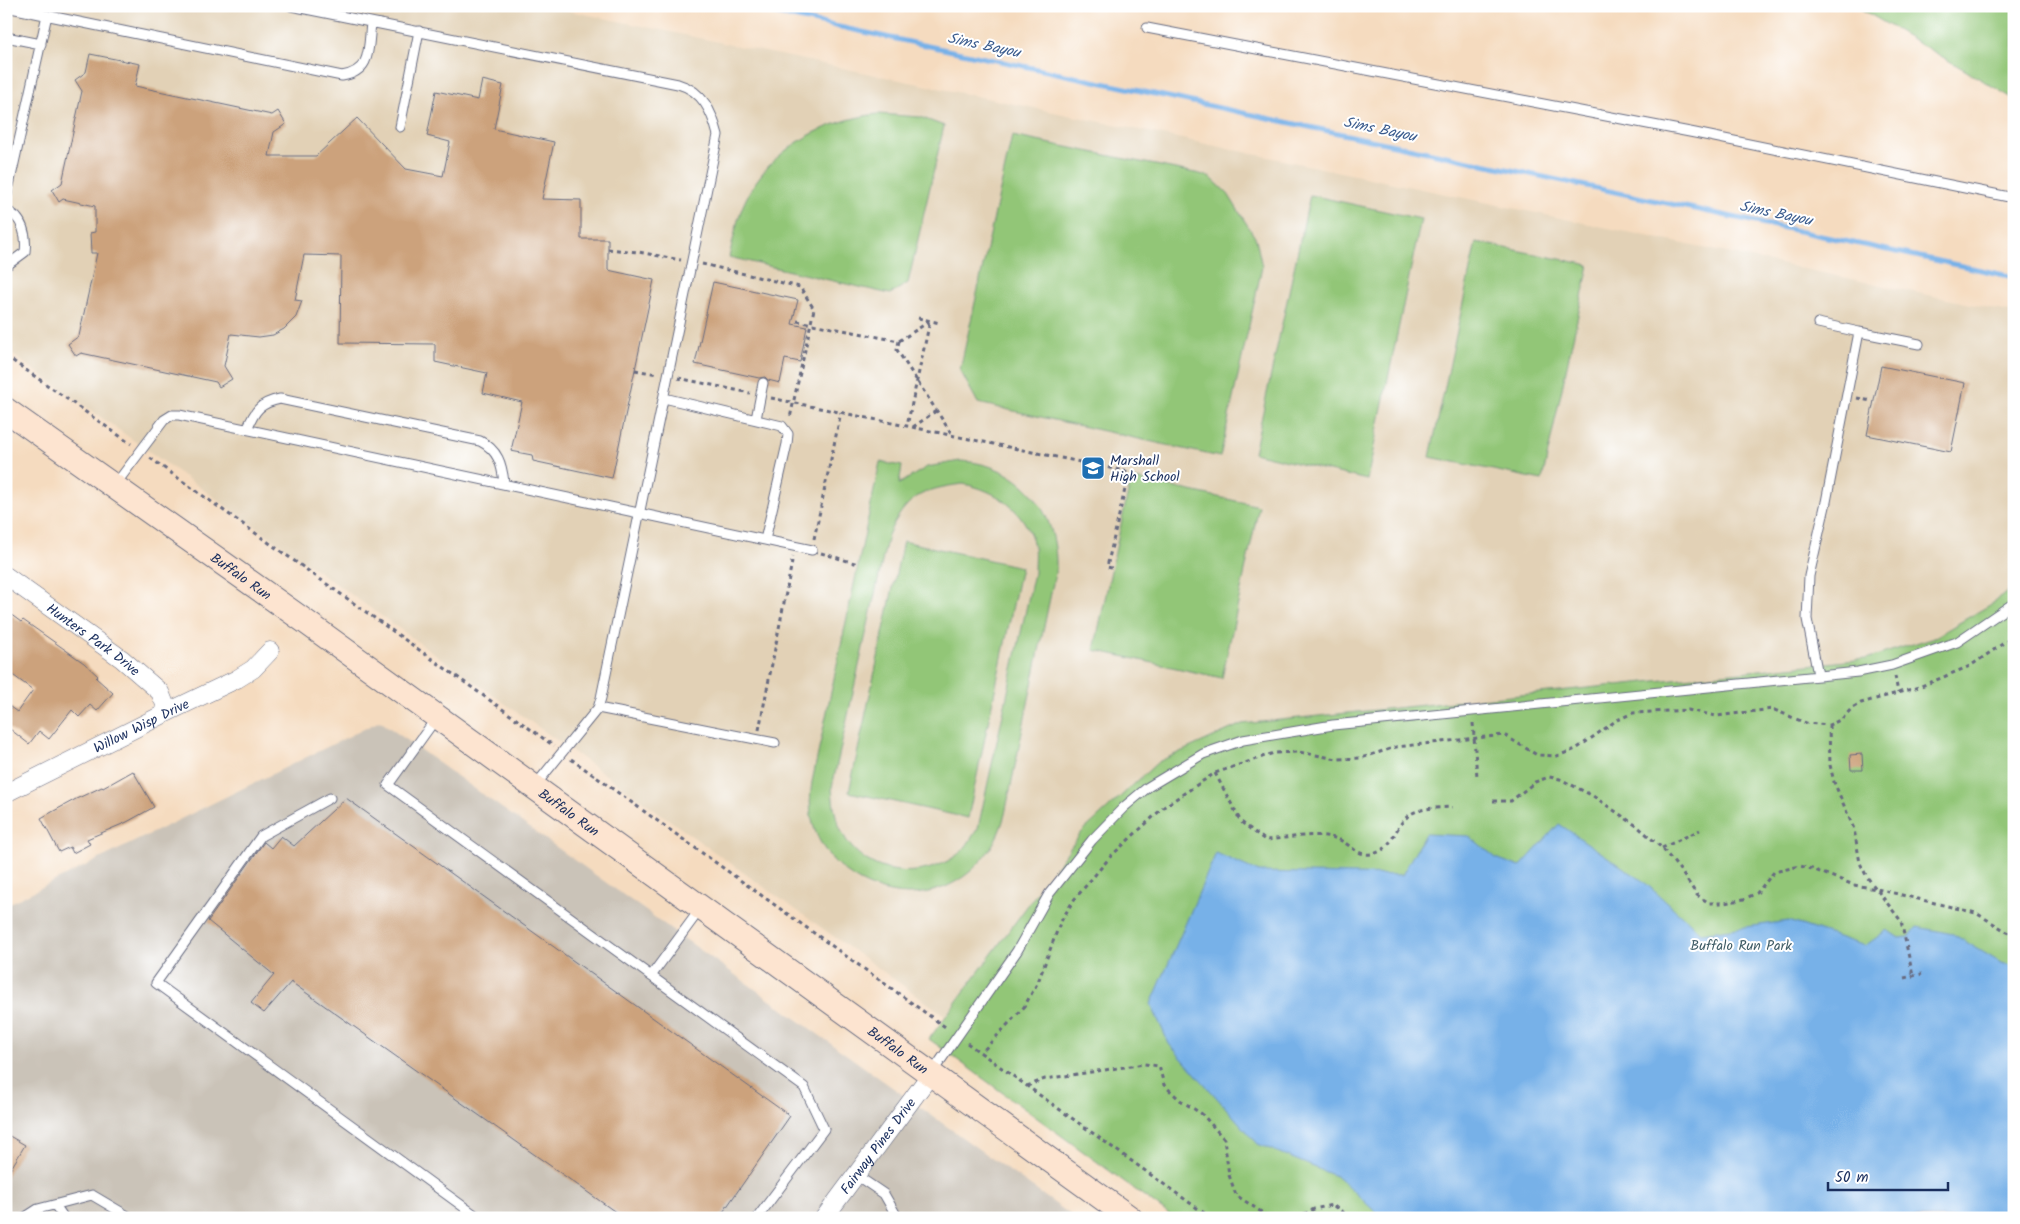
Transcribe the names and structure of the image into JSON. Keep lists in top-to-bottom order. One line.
{"streets":{"street":["Buffalo Run","Hunters Park Drive","Willow Wisp Drive","Fairway Pines Drive"]},"crossings":[["Buffalo Run","Fairway Pines Drive"],["Hunters Park Drive","Willow Wisp Drive"]],"water":["Sims Bayou"],"parks":["Buffalo Run Park"],"places":{"school or university":["Marshall High School"]},"scale_bar":"50 m"}
